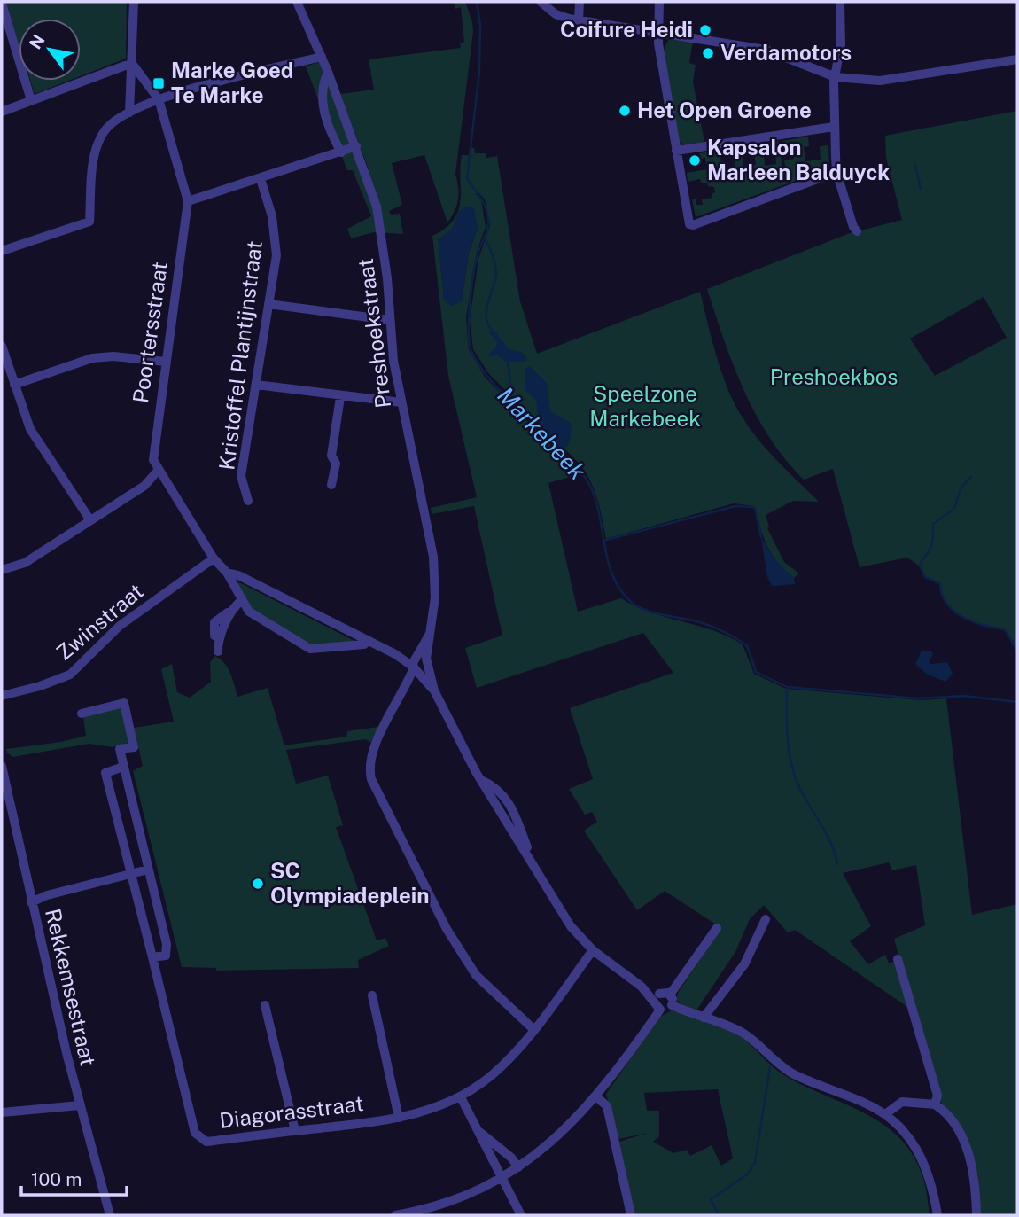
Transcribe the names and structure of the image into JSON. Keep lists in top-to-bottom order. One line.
{"streets":{"street":["Poortersstraat","Preshoekstraat","Kristoffel Plantijnstraat","Zwinstraat","Rekkemsestraat","Diagorasstraat"]},"crossings":[["Poortersstraat","Zwinstraat"]],"water":["Markebeek"],"parks":["Preshoekbos","Speelzone Markebeek"],"places":{"other":["Coifure Heidi","Verdamotors","Het Open Groene","Kapsalon Marleen Balduyck","SC Olympiadeplein"],"transit":["Marke Goed Te Marke"]},"scale_bar":"100 m","north":"top left"}
